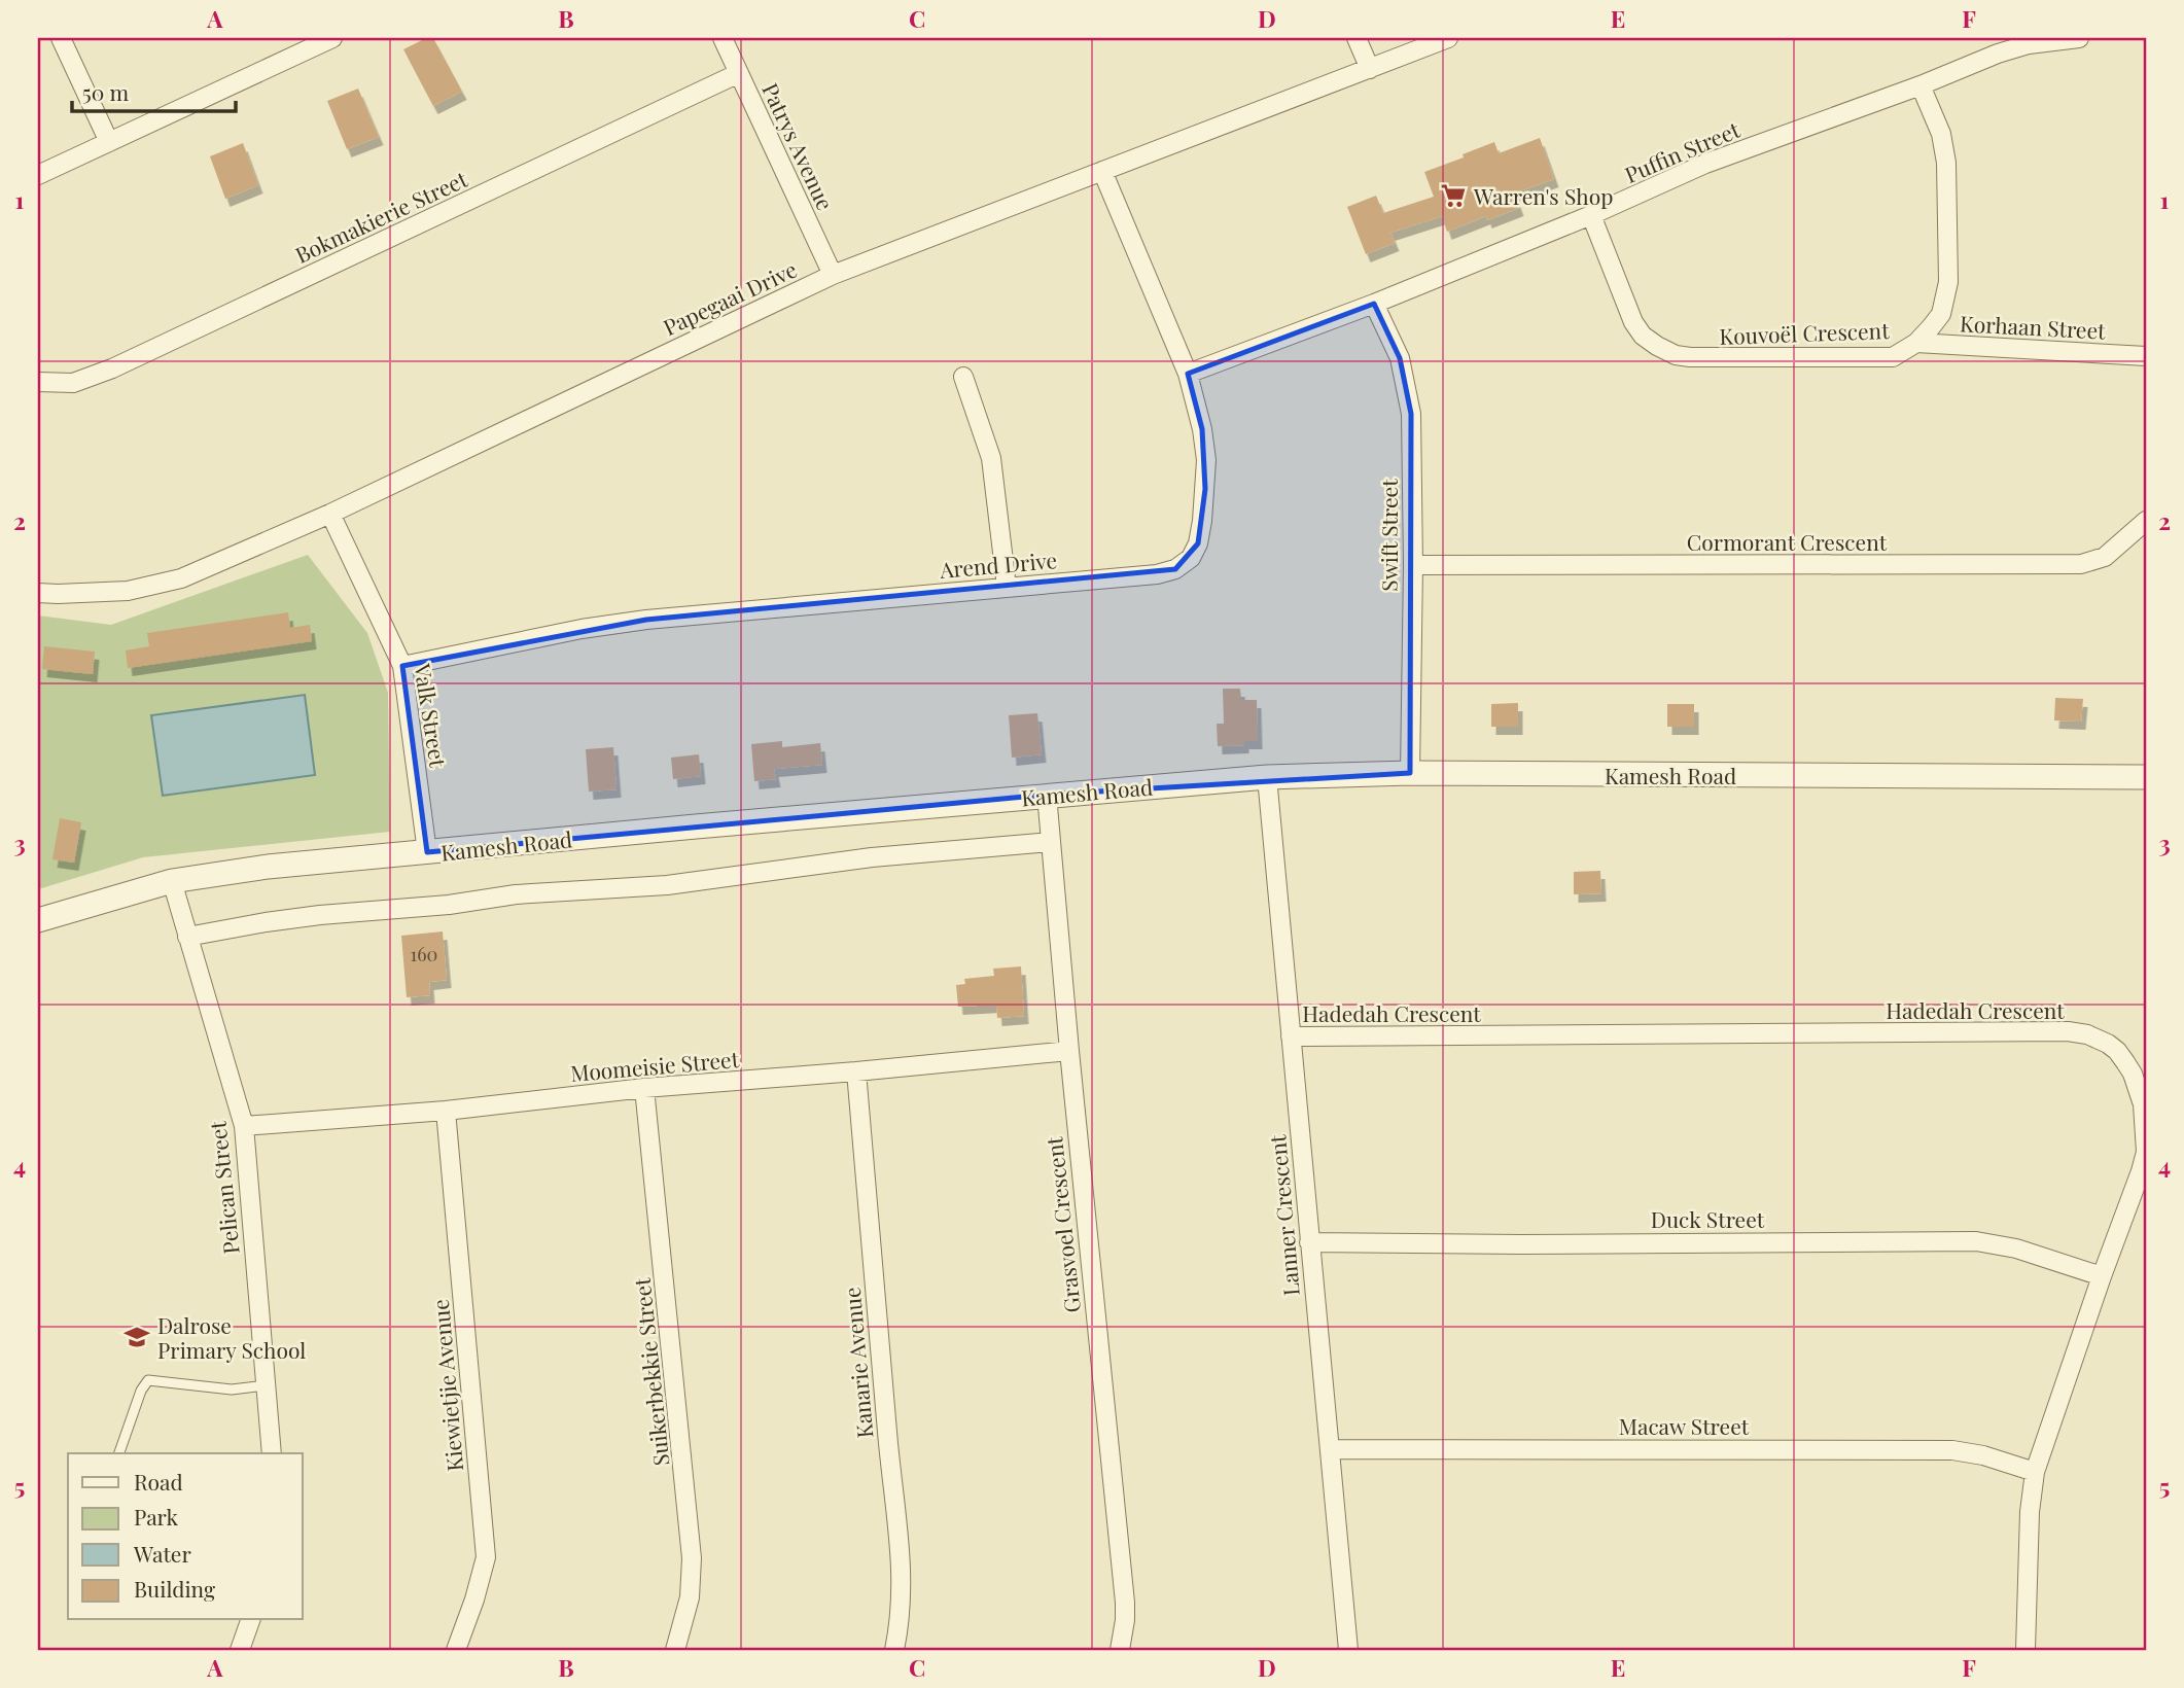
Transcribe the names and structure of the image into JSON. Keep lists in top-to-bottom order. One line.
{"streets":{"street":["Patrys Avenue","Puffin Street","Bokmakierie Street","Papegaai Drive","Korhaan Street","Kouvoël Crescent","Swift Street","Cormorant Crescent","Arend Drive","Valk Street","Kamesh Road","Hadedah Crescent","Moomeisie Street","Pelican Street","Lanner Crescent","Duck Street","Grasvoel Crescent","Kanarie Avenue","Suikerbekkie Street","Kiewietjie Avenue","Macaw Street"]},"crossings":[["Patrys Avenue","Bokmakierie Street"],["Patrys Avenue","Papegaai Drive"],["Puffin Street","Kouvoël Crescent"],["Puffin Street","Swift Street"],["Puffin Street","Arend Drive"],["Papegaai Drive","Arend Drive"],["Papegaai Drive","Valk Street"],["Korhaan Street","Kouvoël Crescent"],["Swift Street","Cormorant Crescent"],["Swift Street","Kamesh Road"],["Arend Drive","Valk Street"],["Valk Street","Kamesh Road"],["Kamesh Road","Pelican Street"],["Kamesh Road","Lanner Crescent"],["Kamesh Road","Grasvoel Crescent"],["Hadedah Crescent","Lanner Crescent"],["Hadedah Crescent","Duck Street"],["Hadedah Crescent","Macaw Street"],["Moomeisie Street","Pelican Street"],["Moomeisie Street","Grasvoel Crescent"],["Moomeisie Street","Kanarie Avenue"],["Moomeisie Street","Suikerbekkie Street"],["Moomeisie Street","Kiewietjie Avenue"],["Lanner Crescent","Duck Street"],["Lanner Crescent","Macaw Street"]],"places":{"supermarket":["Warren's Shop"],"school or university":["Dalrose Primary School"]},"house_numbers":["160"],"legend":["Road","Park","Water","Building"],"scale_bar":"50 m","grid":{"columns":["A","B","C","D","E","F"],"rows":["1","2","3","4","5"]}}
